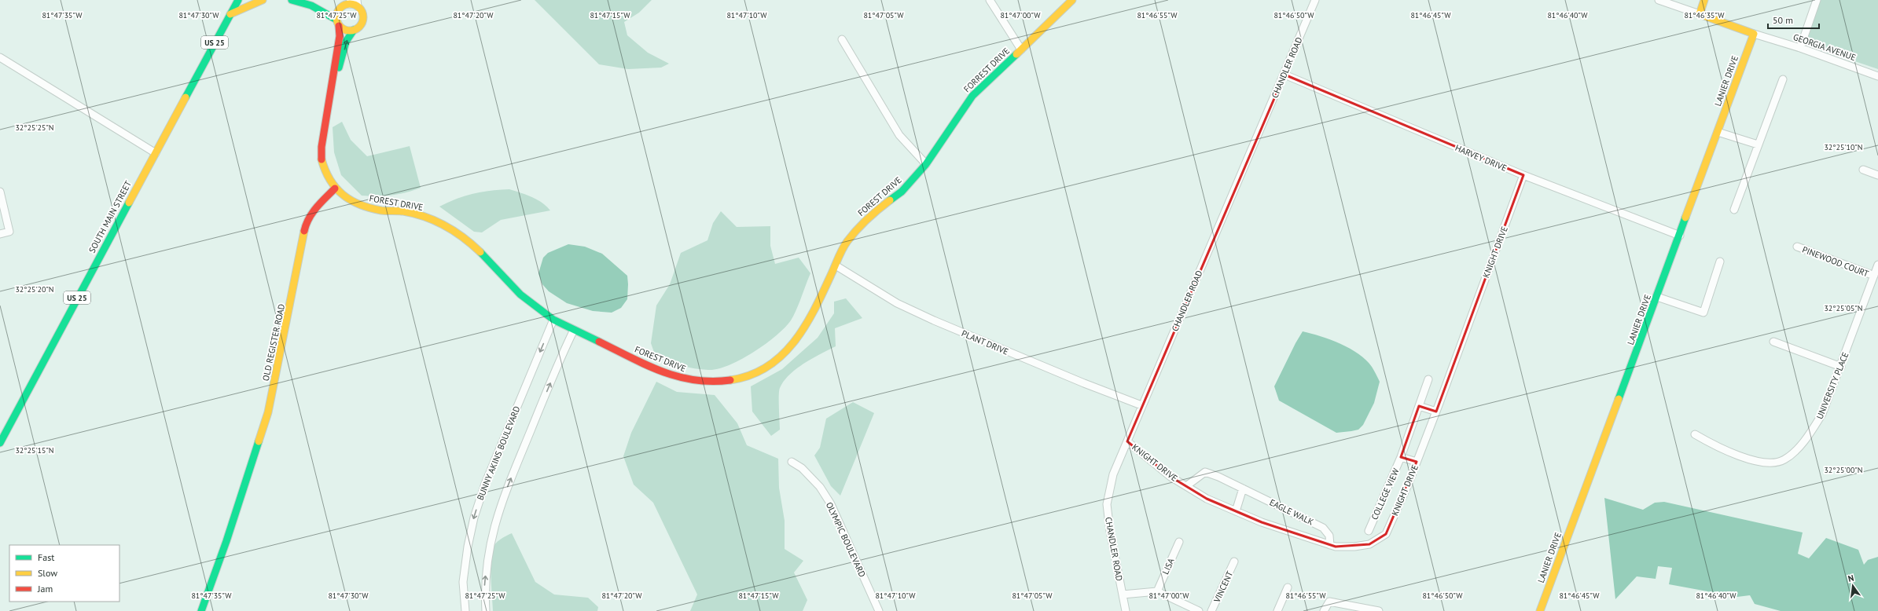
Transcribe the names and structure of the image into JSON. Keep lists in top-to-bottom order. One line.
{"streets":{"street":["US 25","GEORGIA AVENUE","CHANDLER ROAD","FORREST DRIVE","LANIER DRIVE","HARVEY DRIVE","FOREST DRIVE","SOUTH MAIN STREET","KNIGHT DRIVE","PINEWOOD COURT","OLD REGISTER ROAD","PLANT DRIVE","UNIVERSITY PLACE","BUNNY AKINS BOULEVARD","COLLEGE VIEW","EAGLE WALK","OLYMPIC BOULEVARD","LISA","VINCENT"]},"crossings":[["GEORGIA AVENUE","LANIER DRIVE"],["CHANDLER ROAD","HARVEY DRIVE"],["CHANDLER ROAD","KNIGHT DRIVE"],["CHANDLER ROAD","PLANT DRIVE"],["FORREST DRIVE","FOREST DRIVE"],["LANIER DRIVE","HARVEY DRIVE"],["HARVEY DRIVE","KNIGHT DRIVE"],["FOREST DRIVE","OLD REGISTER ROAD"],["FOREST DRIVE","PLANT DRIVE"],["FOREST DRIVE","BUNNY AKINS BOULEVARD"],["KNIGHT DRIVE","COLLEGE VIEW"],["KNIGHT DRIVE","EAGLE WALK"],["PINEWOOD COURT","UNIVERSITY PLACE"]],"legend":["Fast","Slow","Jam"],"scale_bar":"50 m","north":"top","coordinates":["81°47'35\"W","81°47'30\"W","81°47'25\"W","81°47'10\"W","81°46'55\"W","81°46'40\"W","81°47'20\"W","81°47'15\"W","81°47'05\"W","81°47'00\"W","81°46'50\"W","81°46'45\"W","81°46'35\"W","32°25'25\"N","32°25'10\"N","32°25'20\"N","32°25'05\"N","32°25'15\"N","32°25'00\"N"]}
